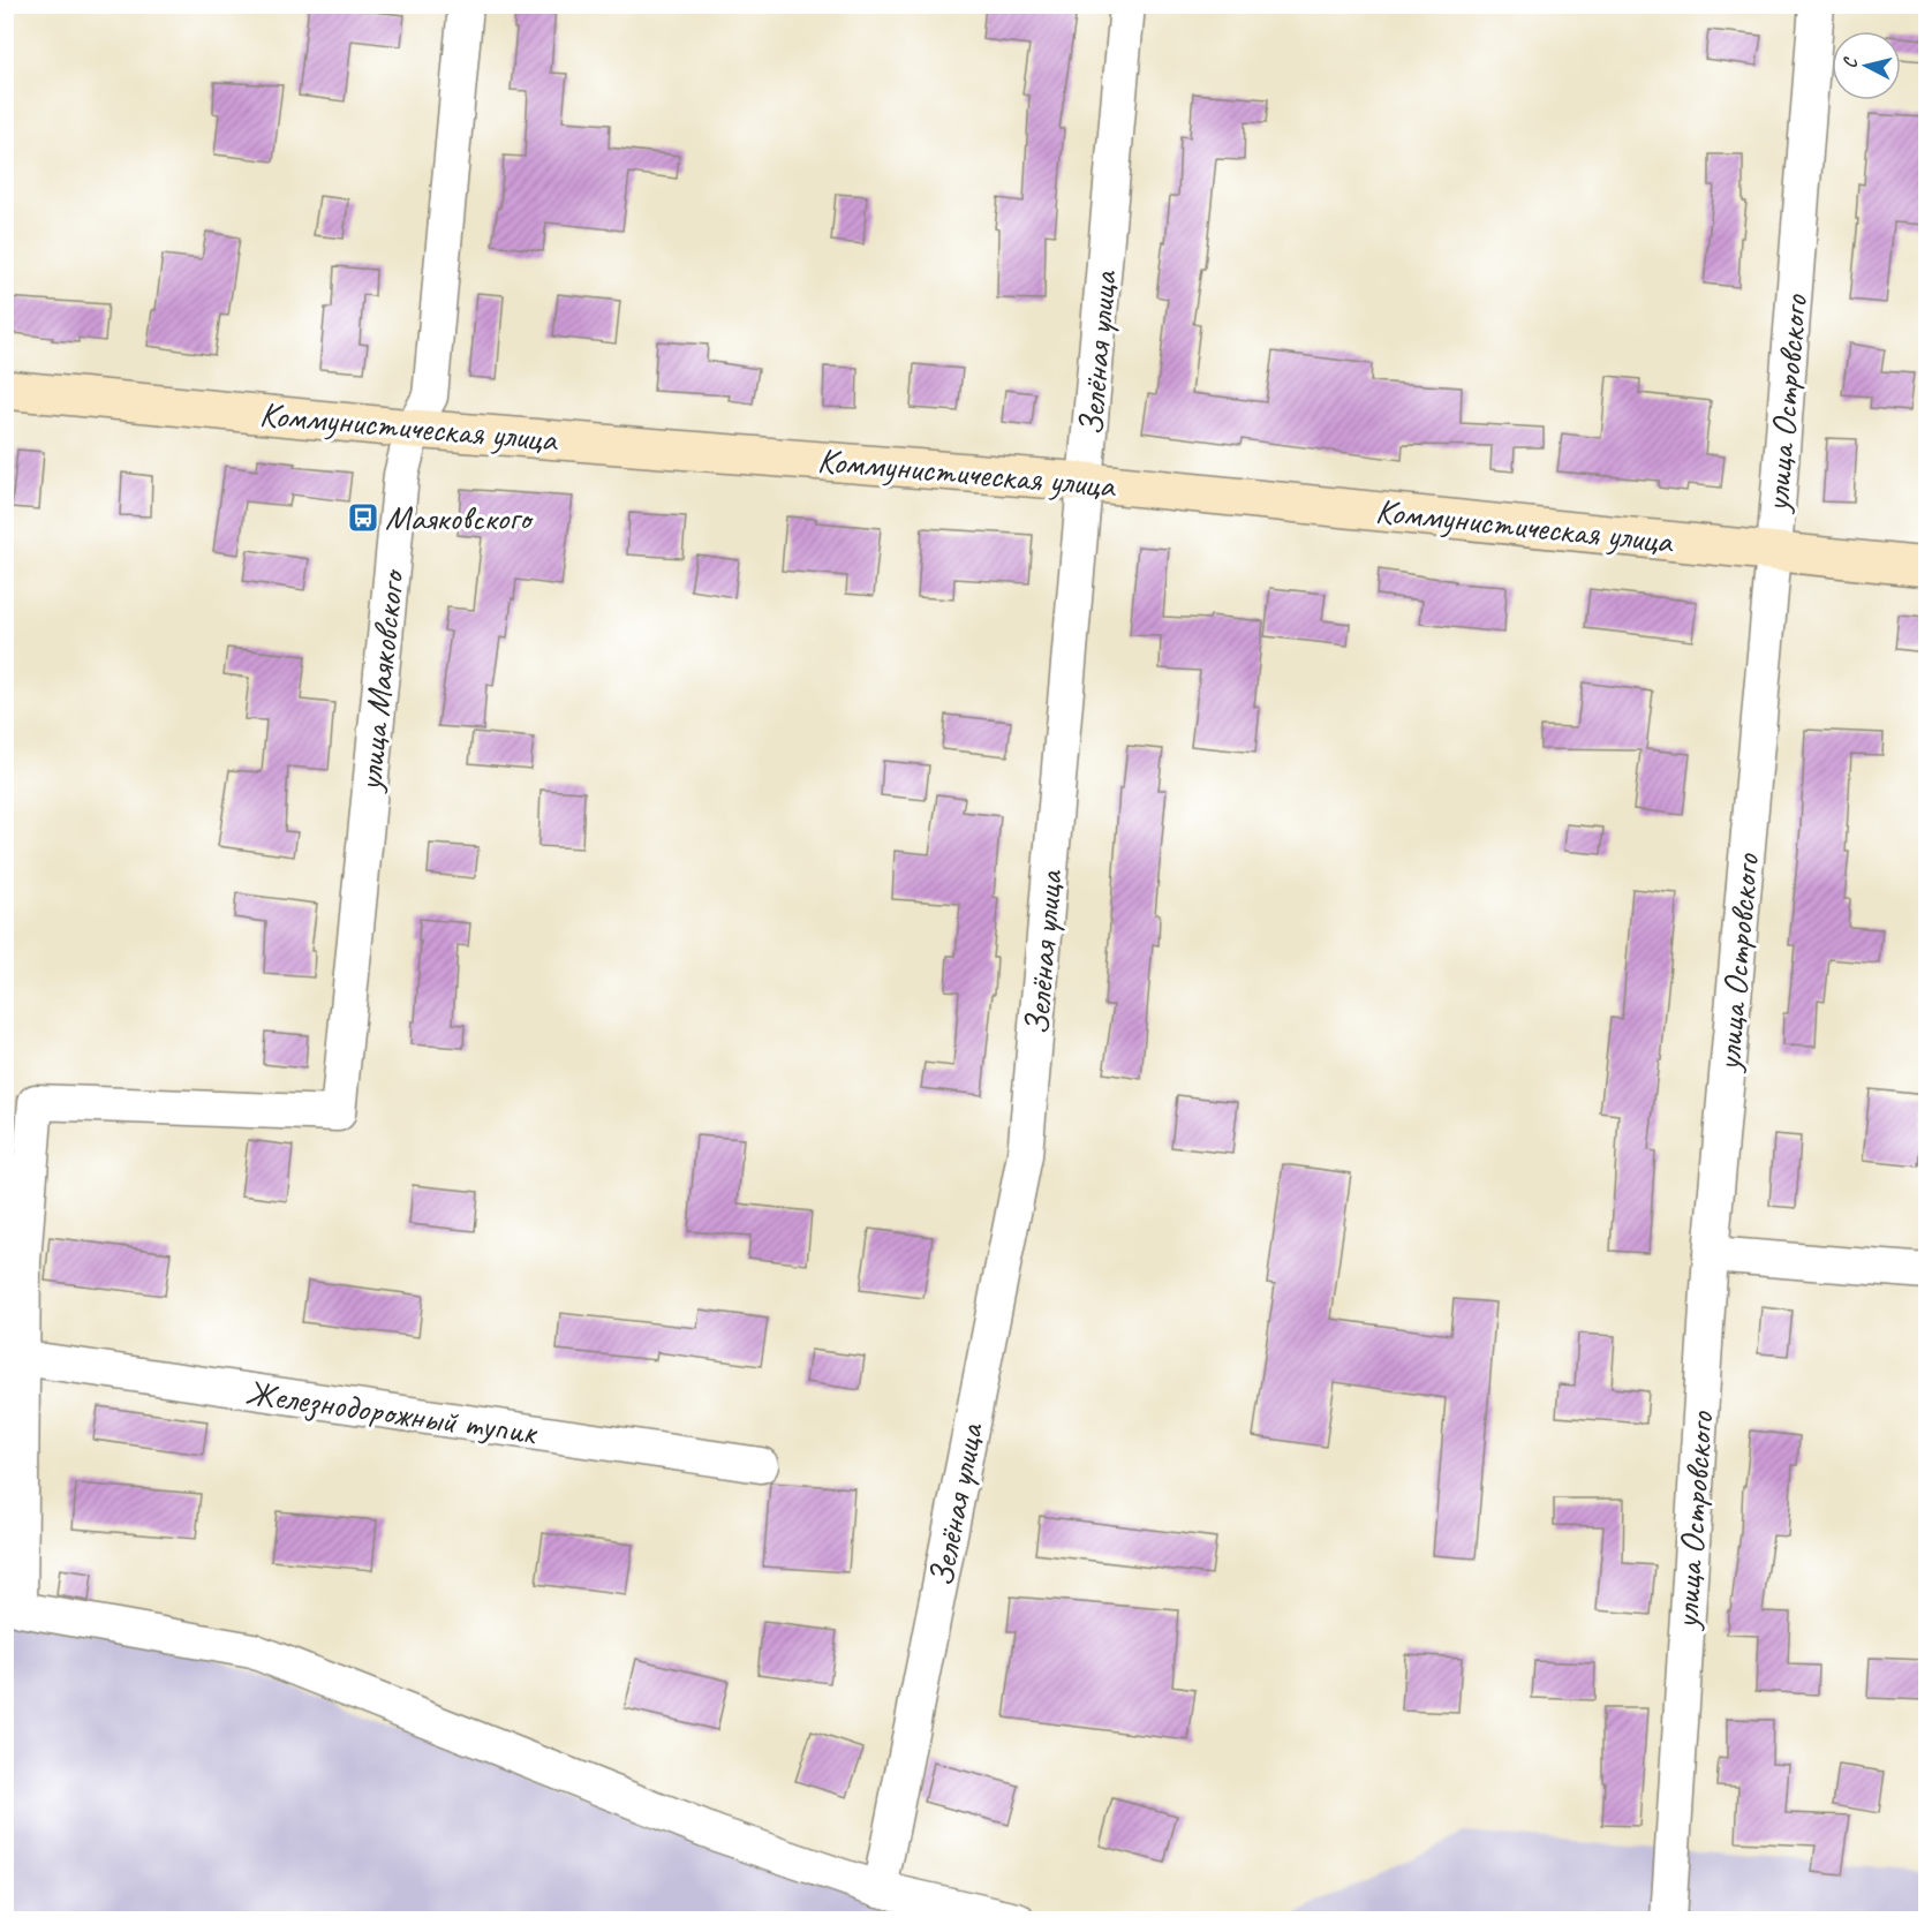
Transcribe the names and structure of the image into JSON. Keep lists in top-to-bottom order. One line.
{"streets":{"street":["Зелёная улица","улица Островского","Коммунистическая улица","улица Маяковского","Железнодорожный тупик"]},"crossings":[["Зелёная улица","Коммунистическая улица"],["улица Островского","Коммунистическая улица"],["Коммунистическая улица","улица Маяковского"]],"places":{"bus stop":["Маяковского"]},"north":"left"}
